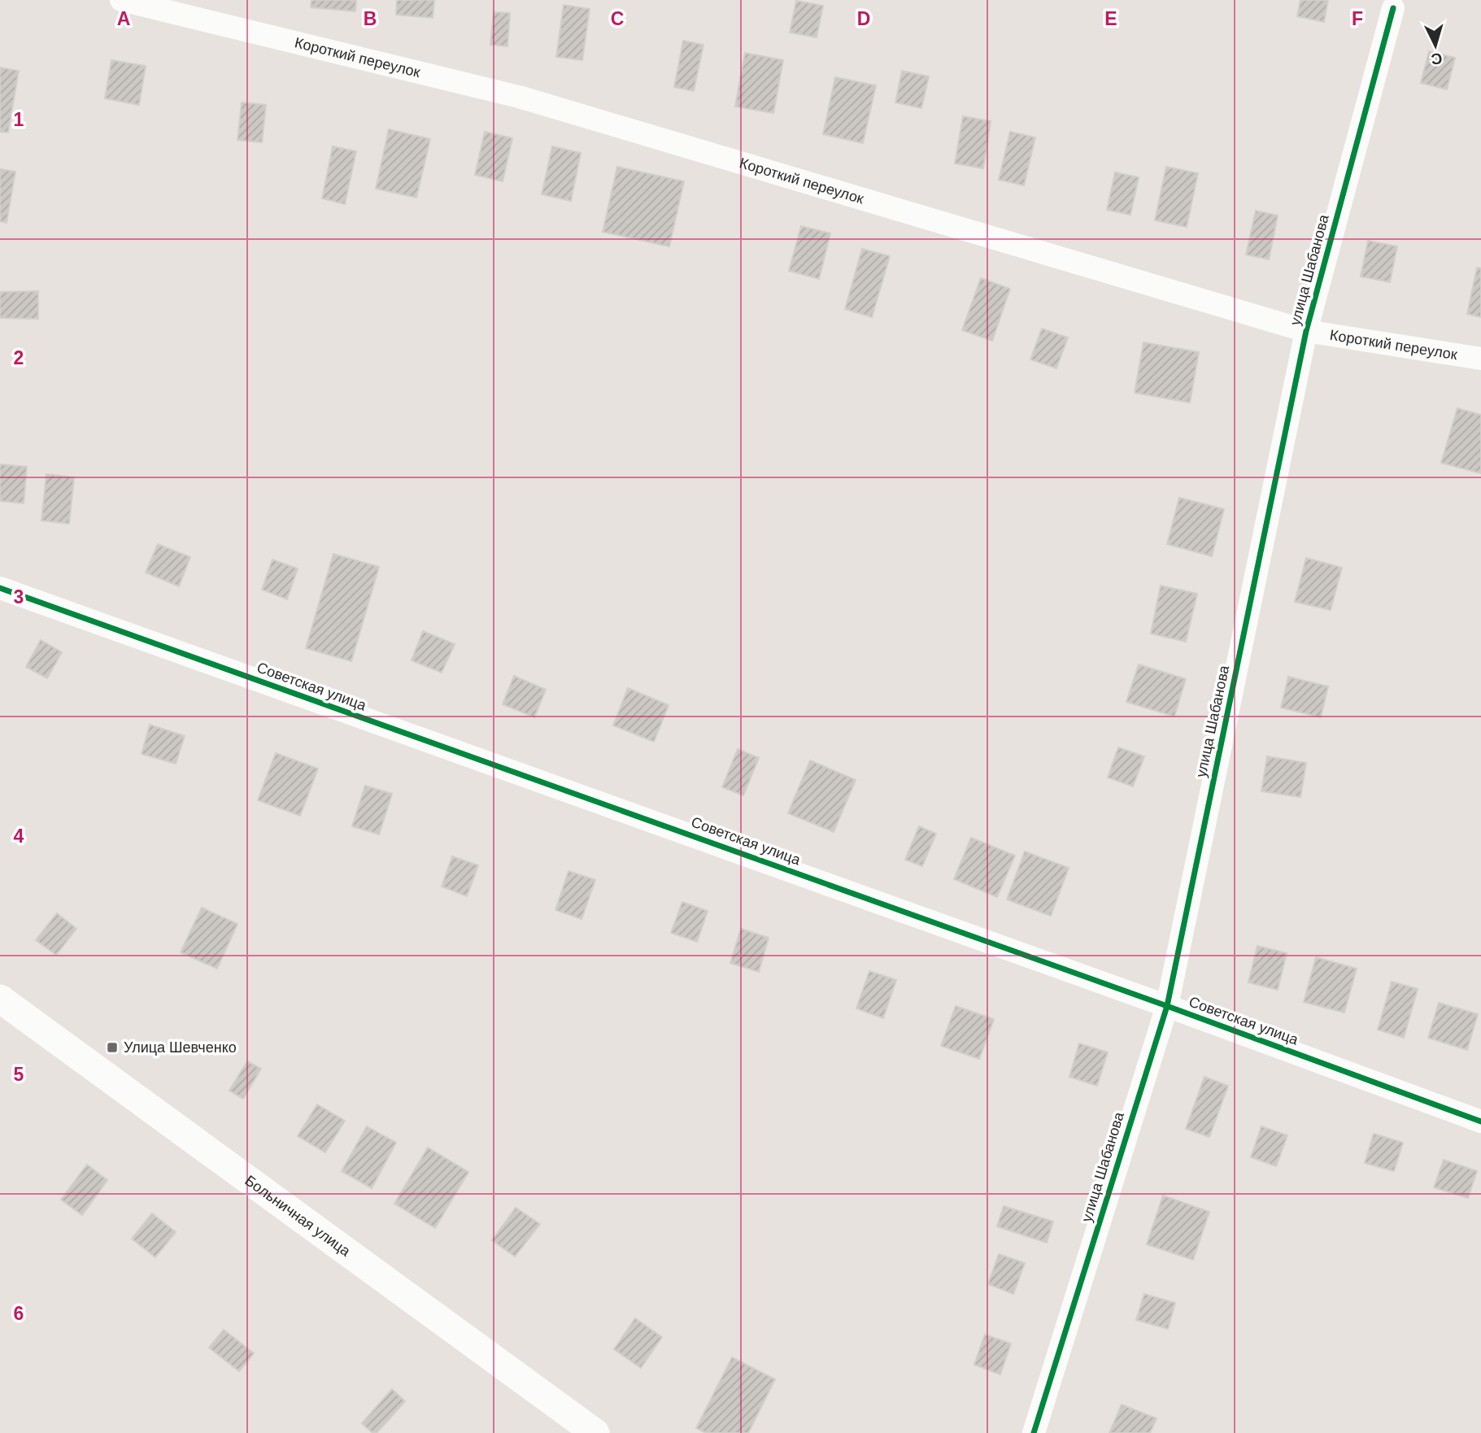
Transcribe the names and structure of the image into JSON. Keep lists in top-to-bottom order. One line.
{"streets":{"street":["Короткий переулок","улица Шабанова","Советская улица","Больничная улица"]},"crossings":[["Короткий переулок","улица Шабанова"],["улица Шабанова","Советская улица"]],"places":{"transit":["Улица Шевченко"]},"north":"bottom","grid":{"columns":["A","B","C","D","E","F"],"rows":["1","2","3","4","5","6"]}}
